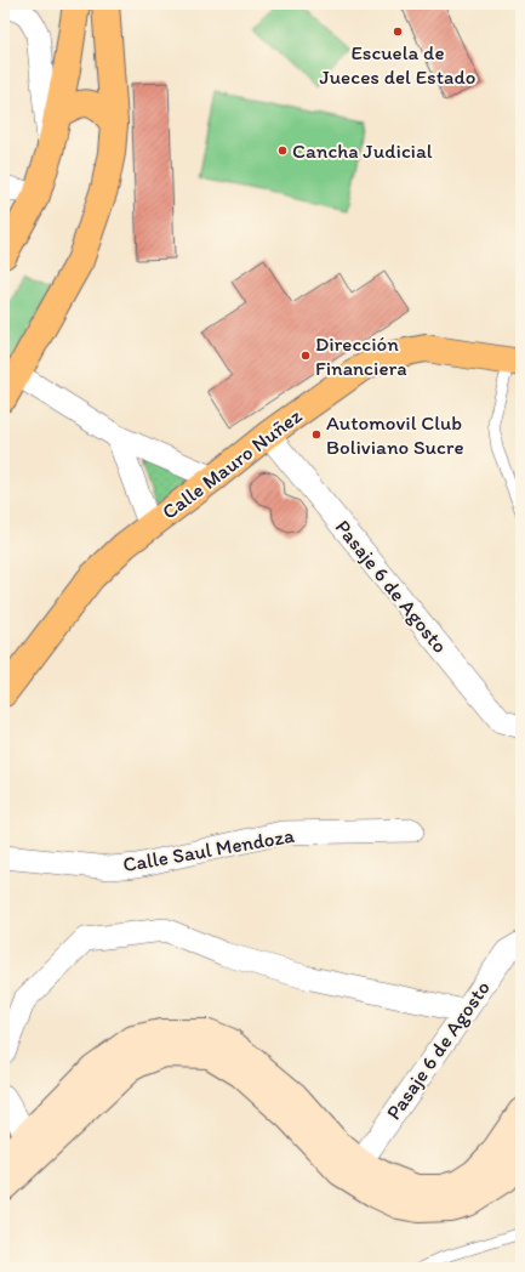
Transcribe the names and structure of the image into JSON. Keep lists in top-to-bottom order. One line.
{"streets":{"main road":["Calle Mauro Nuñez"],"street":["Pasaje 6 de Agosto","Calle Saul Mendoza"]},"crossings":[["Calle Mauro Nuñez","Pasaje 6 de Agosto"]],"places":["Escuela de Jueces del Estado","Cancha Judicial","Dirección Financiera","Automovil Club Boliviano Sucre"]}
